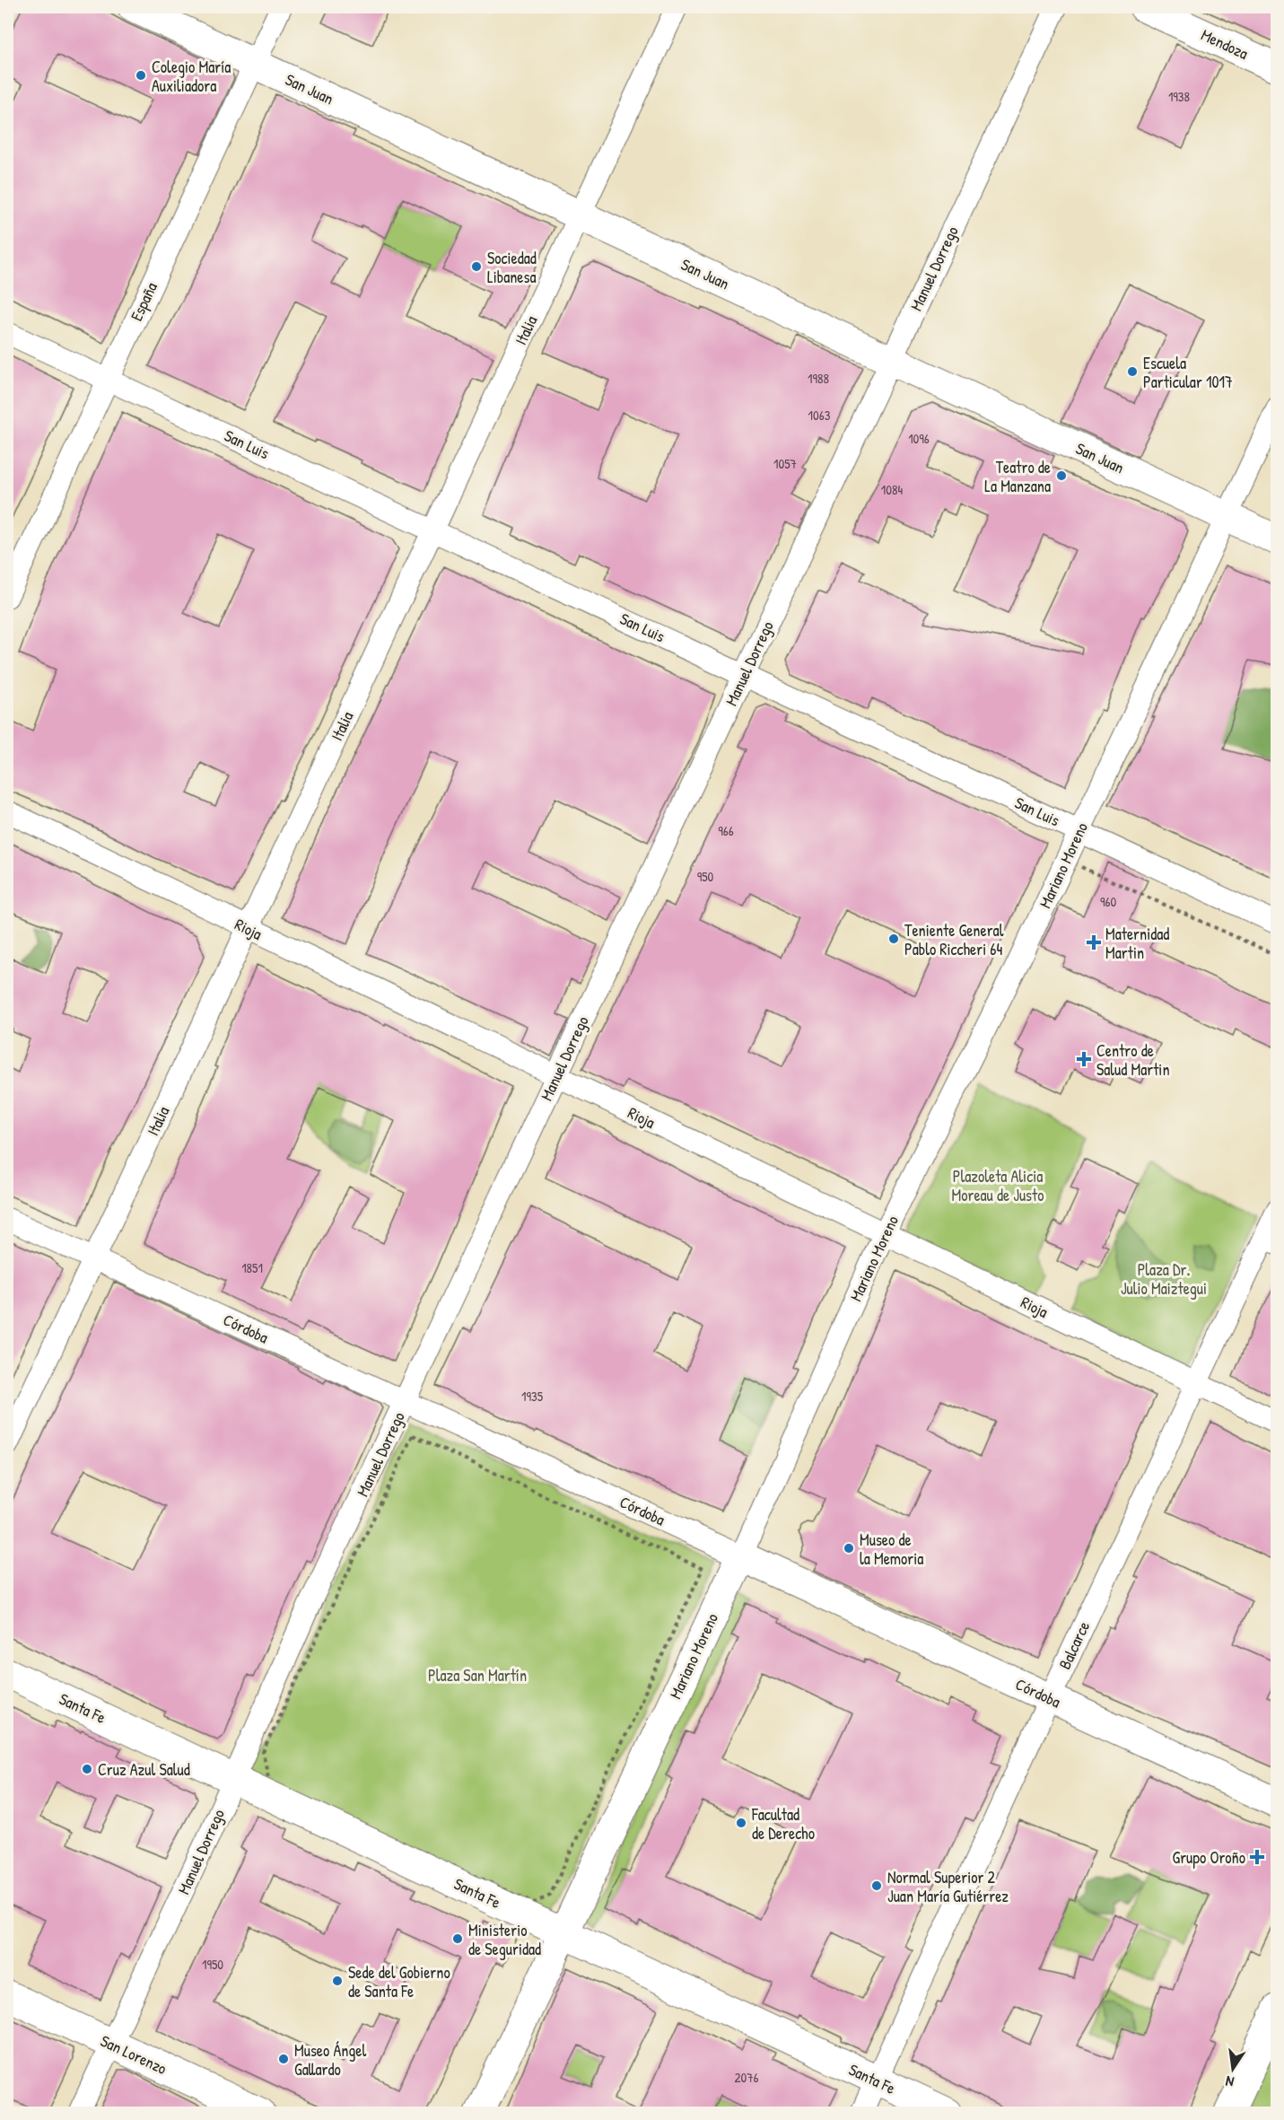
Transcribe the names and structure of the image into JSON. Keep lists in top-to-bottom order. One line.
{"streets":{"main road":["Mendoza","San Juan","Mariano Moreno","Córdoba","Santa Fe","San Lorenzo"],"street":["Manuel Dorrego","España","Italia","San Luis","Rioja","Balcarce"]},"crossings":[["San Juan","Manuel Dorrego"],["San Juan","España"],["San Juan","Italia"],["San Juan","Mariano Moreno"],["Manuel Dorrego","San Luis"],["Manuel Dorrego","Rioja"],["Manuel Dorrego","Córdoba"],["Manuel Dorrego","Santa Fe"],["Manuel Dorrego","San Lorenzo"],["España","San Luis"],["Italia","San Luis"],["Italia","Rioja"],["Italia","Córdoba"],["San Luis","Mariano Moreno"],["Mariano Moreno","Rioja"],["Mariano Moreno","Córdoba"],["Mariano Moreno","Santa Fe"],["Rioja","Balcarce"],["Córdoba","Balcarce"],["Balcarce","Santa Fe"]],"parks":["Plazoleta Alicia Moreau de Justo","Plaza Dr. Julio Maiztegui","Plaza San Martín"],"places":{"other":["Colegio María Auxiliadora","Sociedad Libanesa","Escuela Particular 1017","Teatro de La Manzana","Teniente General Pablo Riccheri 64","Museo de la Memoria","Cruz Azul Salud","Facultad de Derecho","Normal Superior 2 Juan María Gutiérrez","Ministerio de Seguridad","Sede del Gobierno de Santa Fe","Museo Ángel Gallardo"],"health":["Maternidad Martin","Centro de Salud Martin","Grupo Oroño"]},"house_numbers":["1938","1988","1063","1096","1057","1084","966","950","960","1851","1935","1950","2076"],"north":"bottom"}
